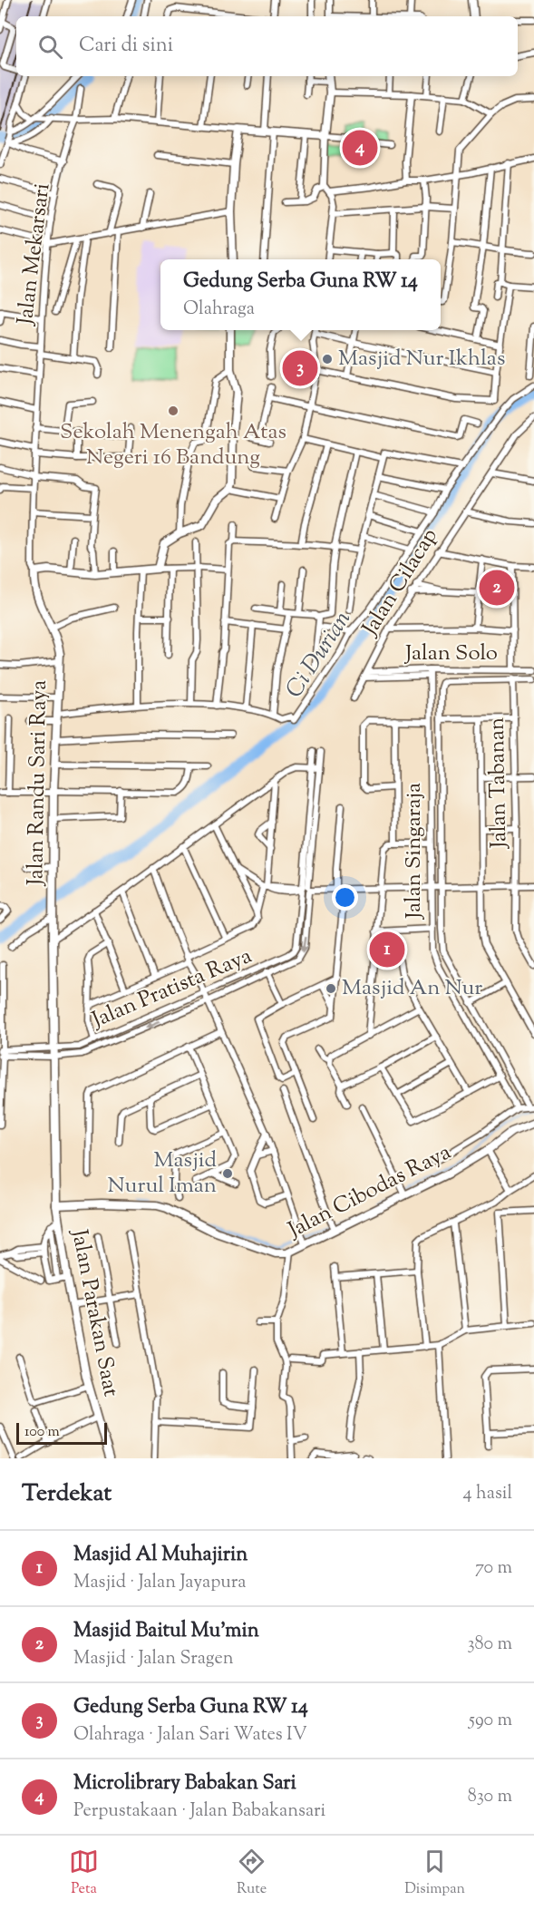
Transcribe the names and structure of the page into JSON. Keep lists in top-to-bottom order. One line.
{"streets":{"street":["Jalan Mekarsari","Jalan Cilacap","Jalan Solo","Jalan Randu Sari Raya","Jalan Tabanan","Jalan Singaraja","Jalan Pratista Raya","Jalan Cibodas Raya","Jalan Parakan Saat"]},"crossings":[["Jalan Mekarsari","Jalan Randu Sari Raya"],["Jalan Cilacap","Jalan Solo"],["Jalan Solo","Jalan Singaraja"],["Jalan Randu Sari Raya","Jalan Pratista Raya"],["Jalan Randu Sari Raya","Jalan Parakan Saat"],["Jalan Pratista Raya","Jalan Parakan Saat"],["Jalan Cibodas Raya","Jalan Parakan Saat"]],"water":["Ci Durian"],"places":["Masjid Nur Ikhlas","Sekolah Menengah Atas Negeri 16 Bandung","Masjid An Nur","Masjid Nurul Iman"],"scale_bar":"100 m","page":{"search":"Cari di sini","pins":["4","3","2","1"],"popup":["Gedung Serba Guna RW 14","Olahraga"],"scale":"100 m","heading":["Terdekat","4 hasil"],"list":[{"mark":"1","name":"Masjid Al Muhajirin","note":"Masjid · Jalan Jayapura","value":"70 m"},{"mark":"2","name":"Masjid Baitul Mu'min","note":"Masjid · Jalan Sragen","value":"380 m"},{"mark":"3","name":"Gedung Serba Guna RW 14","note":"Olahraga · Jalan Sari Wates IV","value":"590 m"},{"mark":"4","name":"Microlibrary Babakan Sari","note":"Perpustakaan · Jalan Babakansari","value":"830 m"}],"nav":["Peta","Rute","Disimpan"]}}
